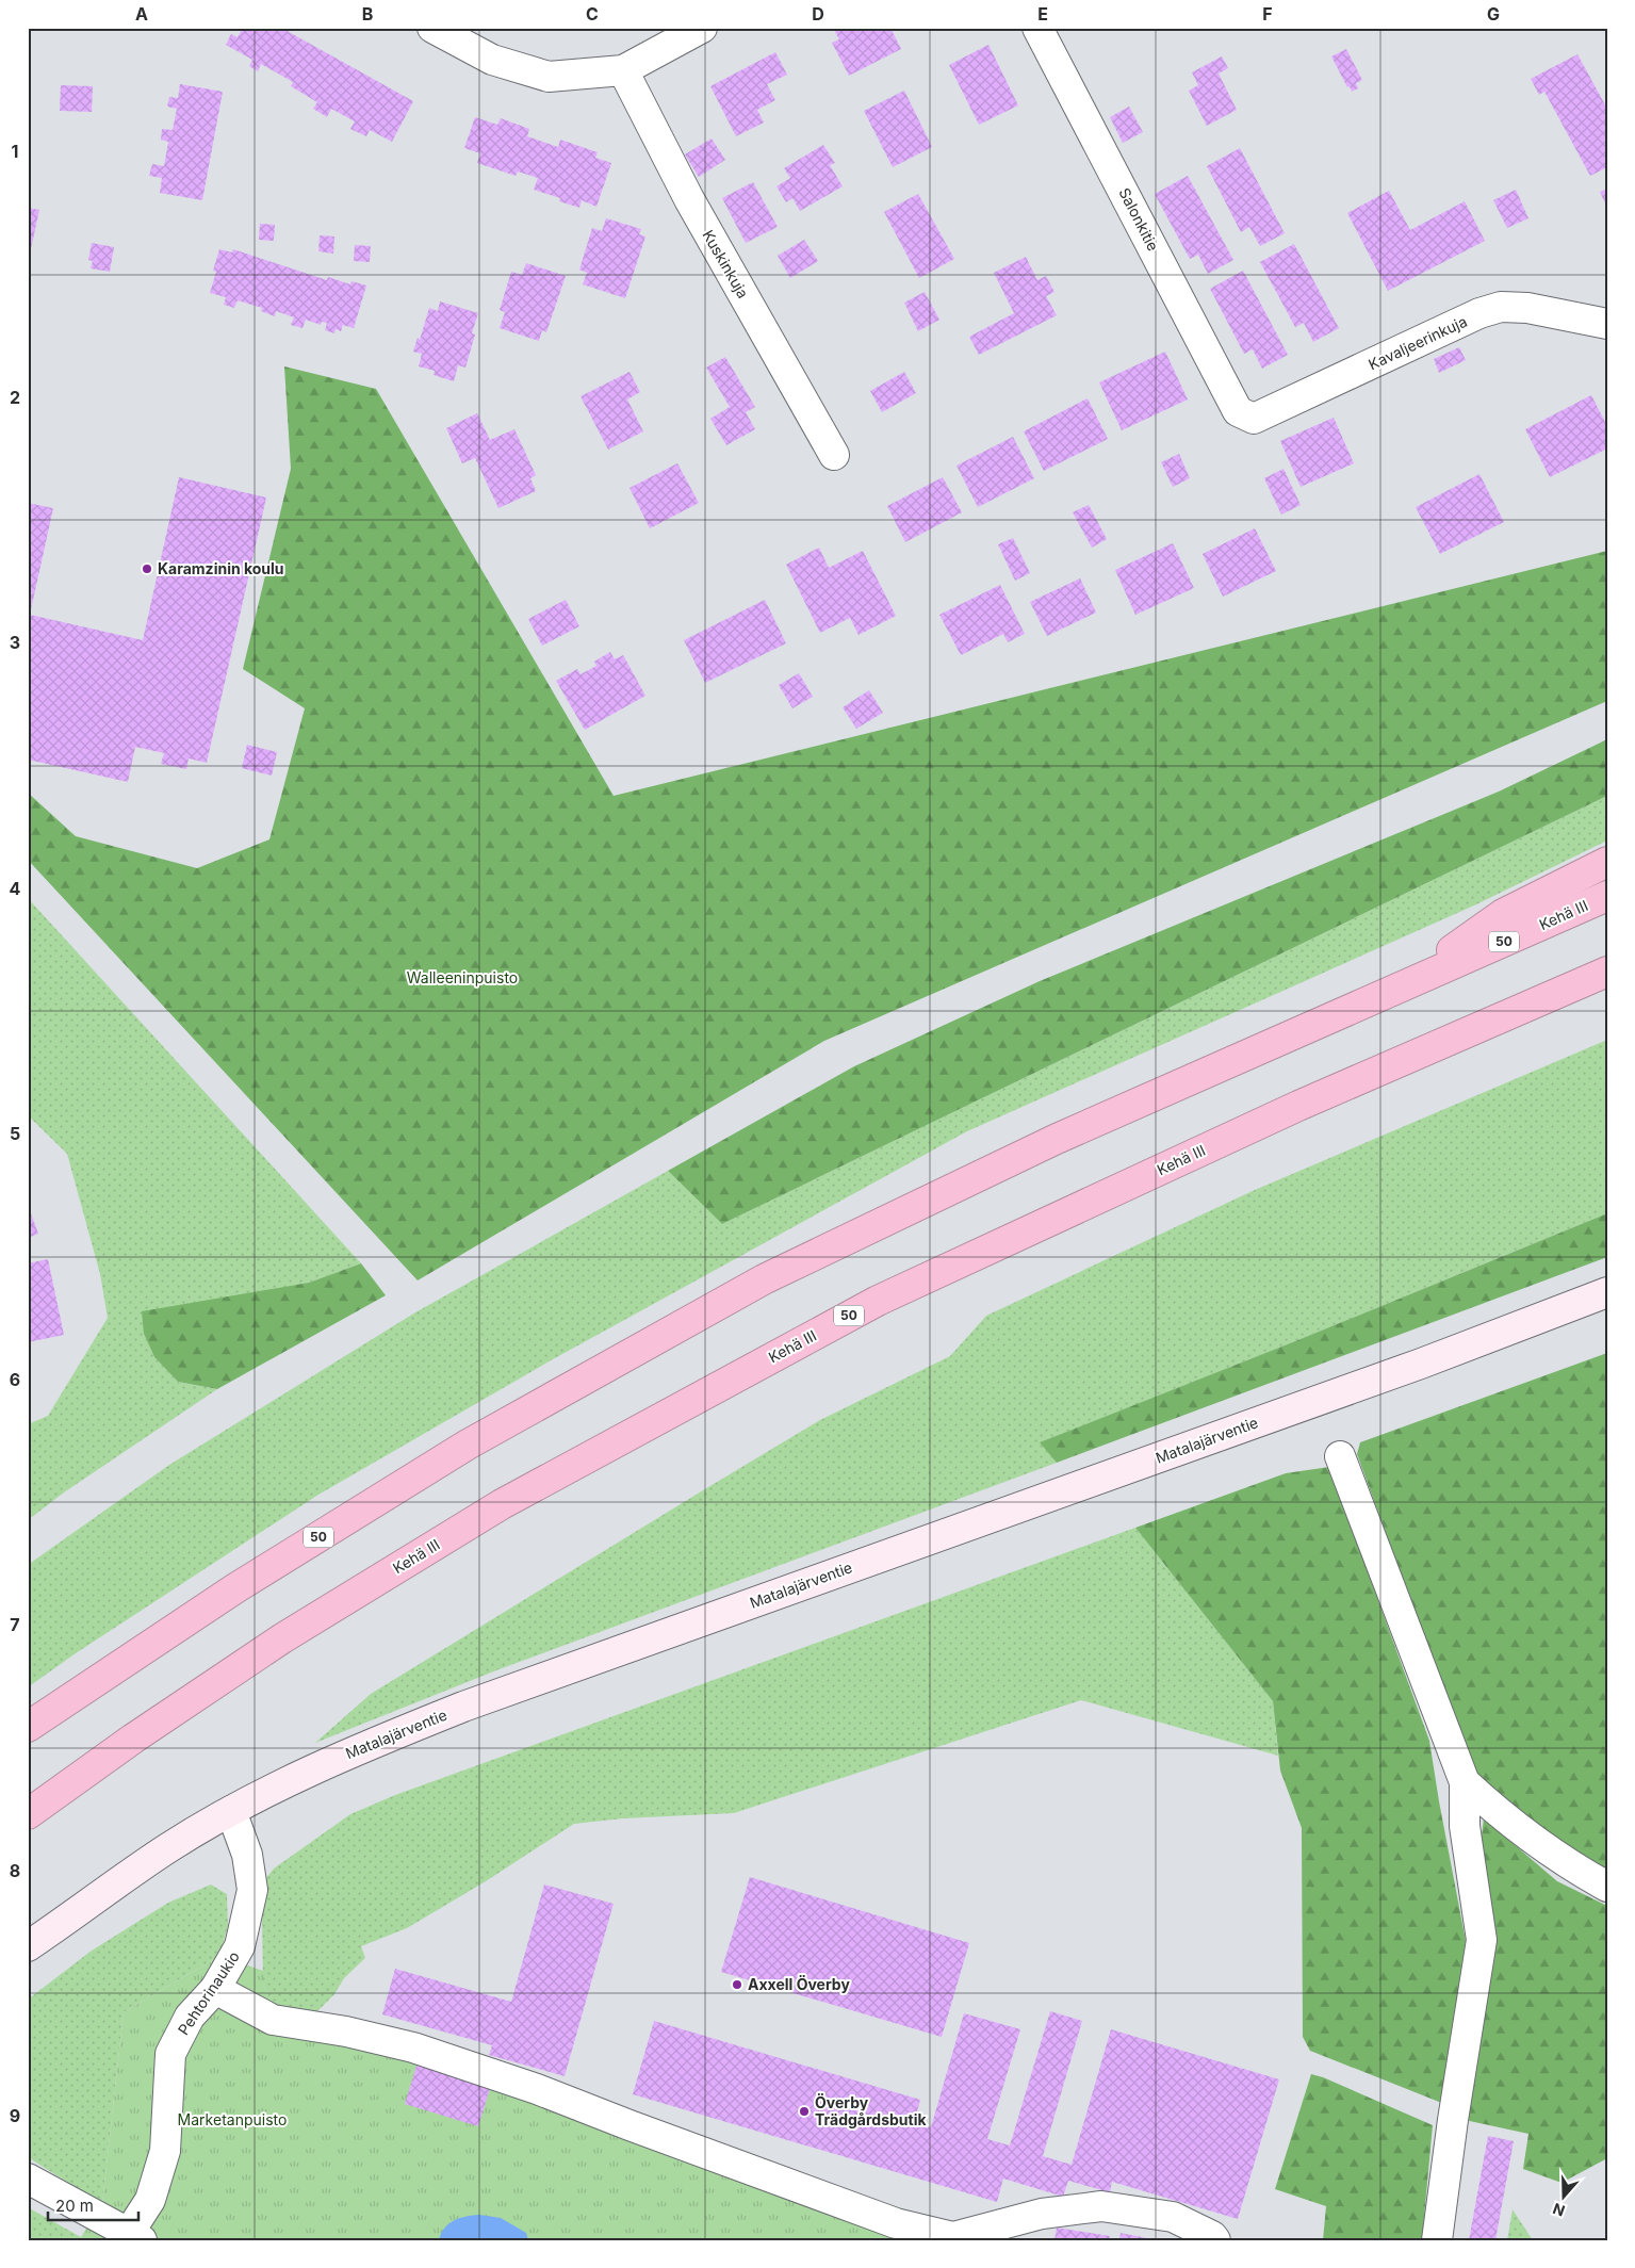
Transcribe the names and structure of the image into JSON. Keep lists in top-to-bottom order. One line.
{"streets":{"highway":["Kehä III","50"],"main road":["Matalajärventie"],"street":["Salonkitie","Kuskinkuja","Kavaljeerinkuja","Pehtorinaukio"]},"crossings":[["Salonkitie","Kavaljeerinkuja"],["Matalajärventie","Pehtorinaukio"]],"parks":["Walleeninpuisto","Marketanpuisto"],"places":["Karamzinin koulu","Axxell Överby","Överby Trädgårdsbutik"],"scale_bar":"20 m","north":"bottom","grid":{"columns":["A","B","C","D","E","F","G"],"rows":["1","2","3","4","5","6","7","8","9"]}}
